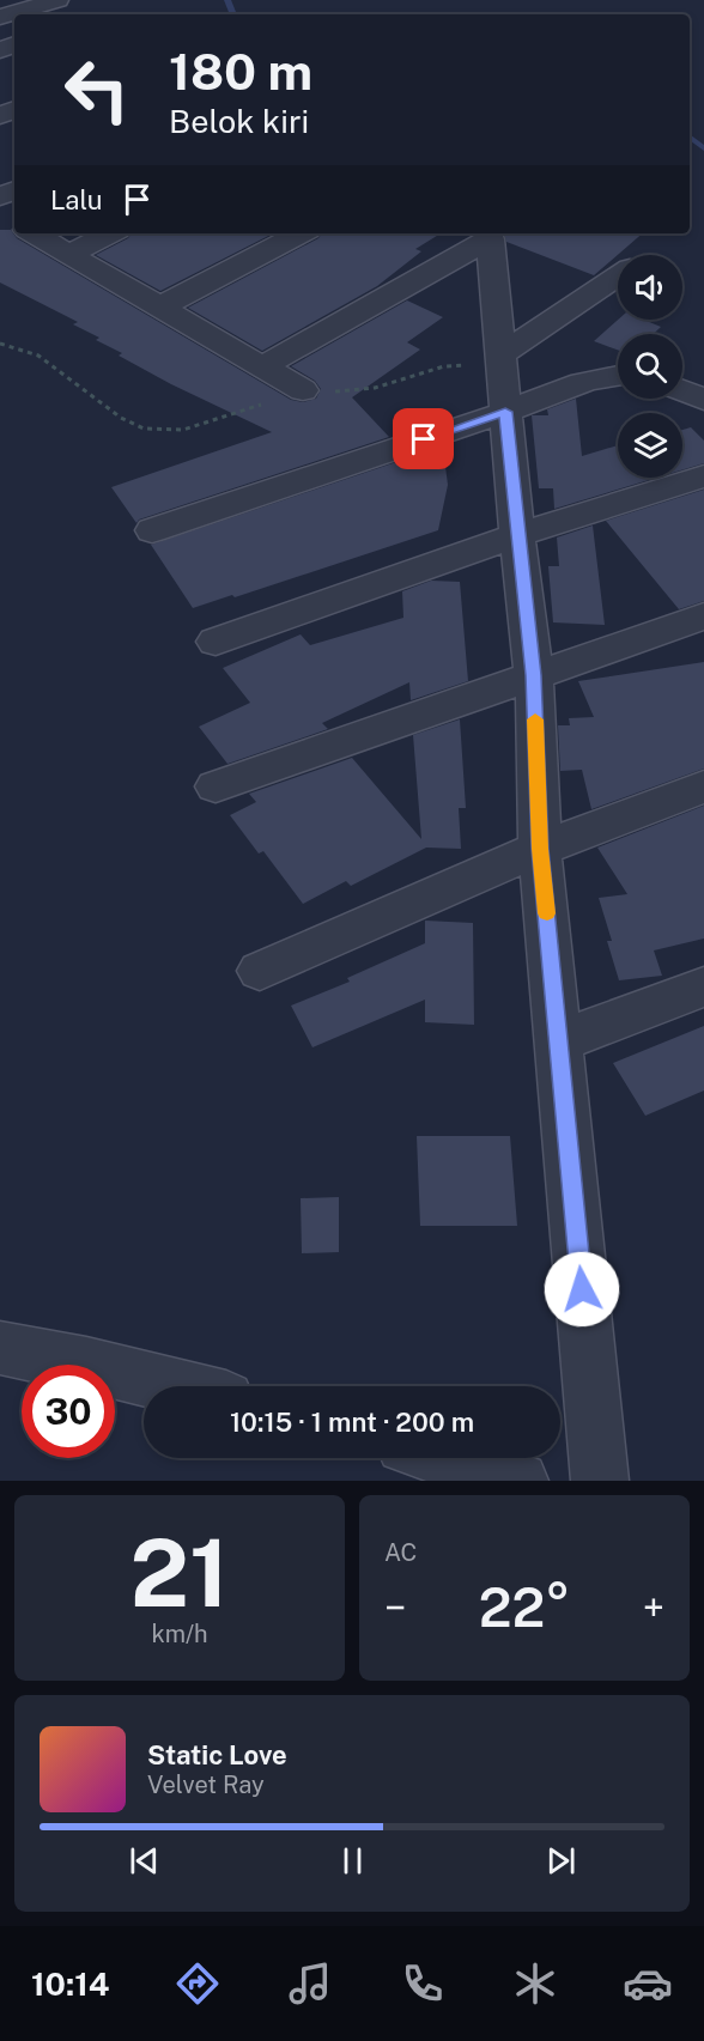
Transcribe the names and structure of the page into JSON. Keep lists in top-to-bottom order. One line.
{"page":{"turn":["180 m","Belok kiri"],"then":"Lalu","limit":"30","trip":"10:15 · 1 mnt · 200 m","tile":[["21","km/h"],"AC"],"heat":["−","22°","+"],"song":["Static Love","Velvet Ray"],"tabs":"10:14"}}
